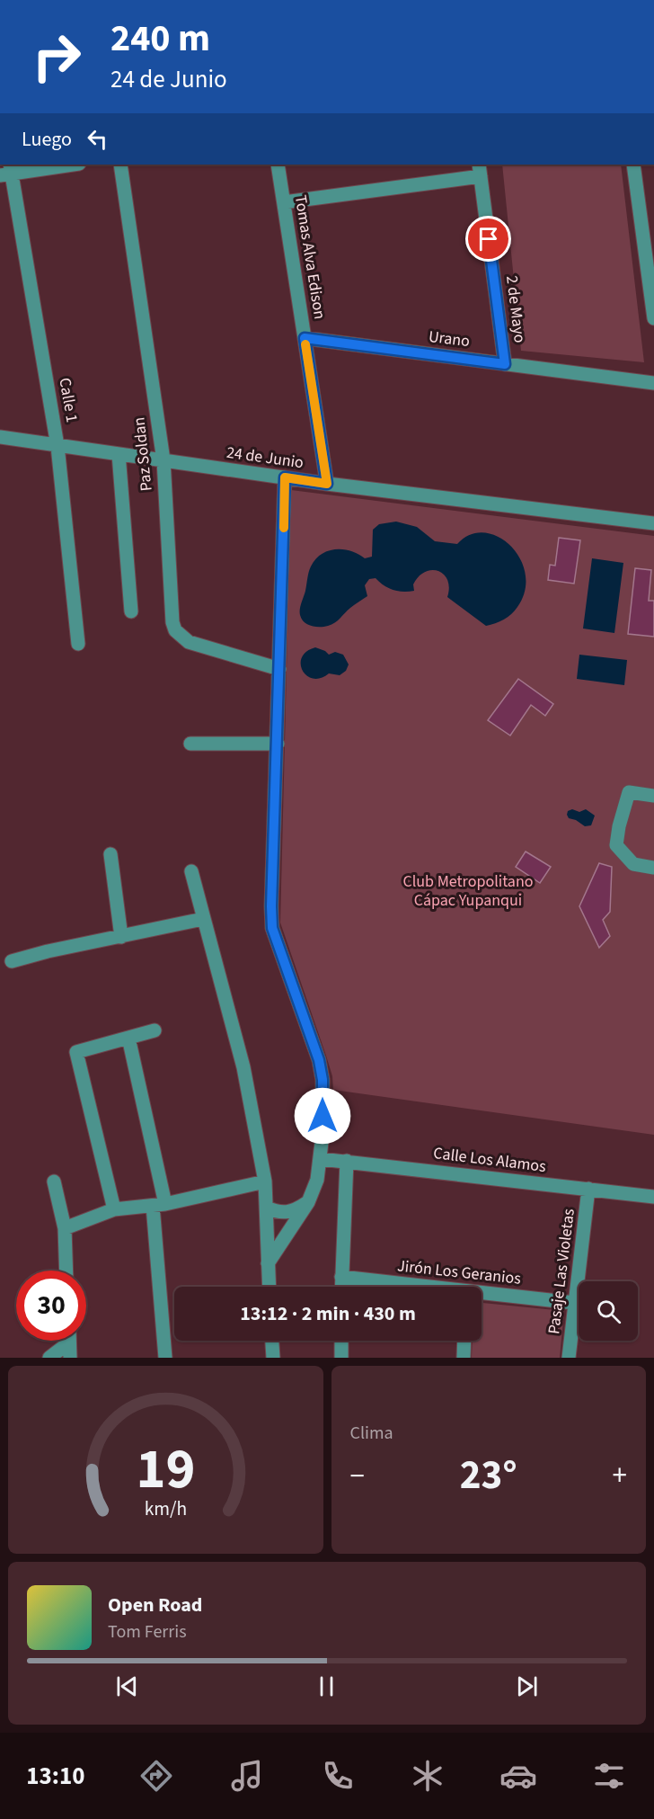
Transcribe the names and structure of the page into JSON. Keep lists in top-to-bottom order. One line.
{"streets":{"street":["Tomas Alva Edison","2 de Mayo","Urano","Calle 1","Paz Soldan","24 de Junio","Calle Los Alamos","Pasaje Las Violetas","Jirón Los Geranios"]},"crossings":[["Tomas Alva Edison","Urano"],["Tomas Alva Edison","24 de Junio"],["2 de Mayo","Urano"],["Calle 1","24 de Junio"],["Paz Soldan","24 de Junio"],["Calle Los Alamos","Pasaje Las Violetas"],["Pasaje Las Violetas","Jirón Los Geranios"]],"parks":["Club Metropolitano Cápac Yupanqui"],"page":{"turn":["240 m","24 de Junio"],"then":"Luego","limit":"30","trip":"13:12 · 2 min · 430 m","tile":"Clima","heat":["−","23°","+"],"song":["Open Road","Tom Ferris"],"tabs":"13:10","gauge":["19","km/h"]}}
